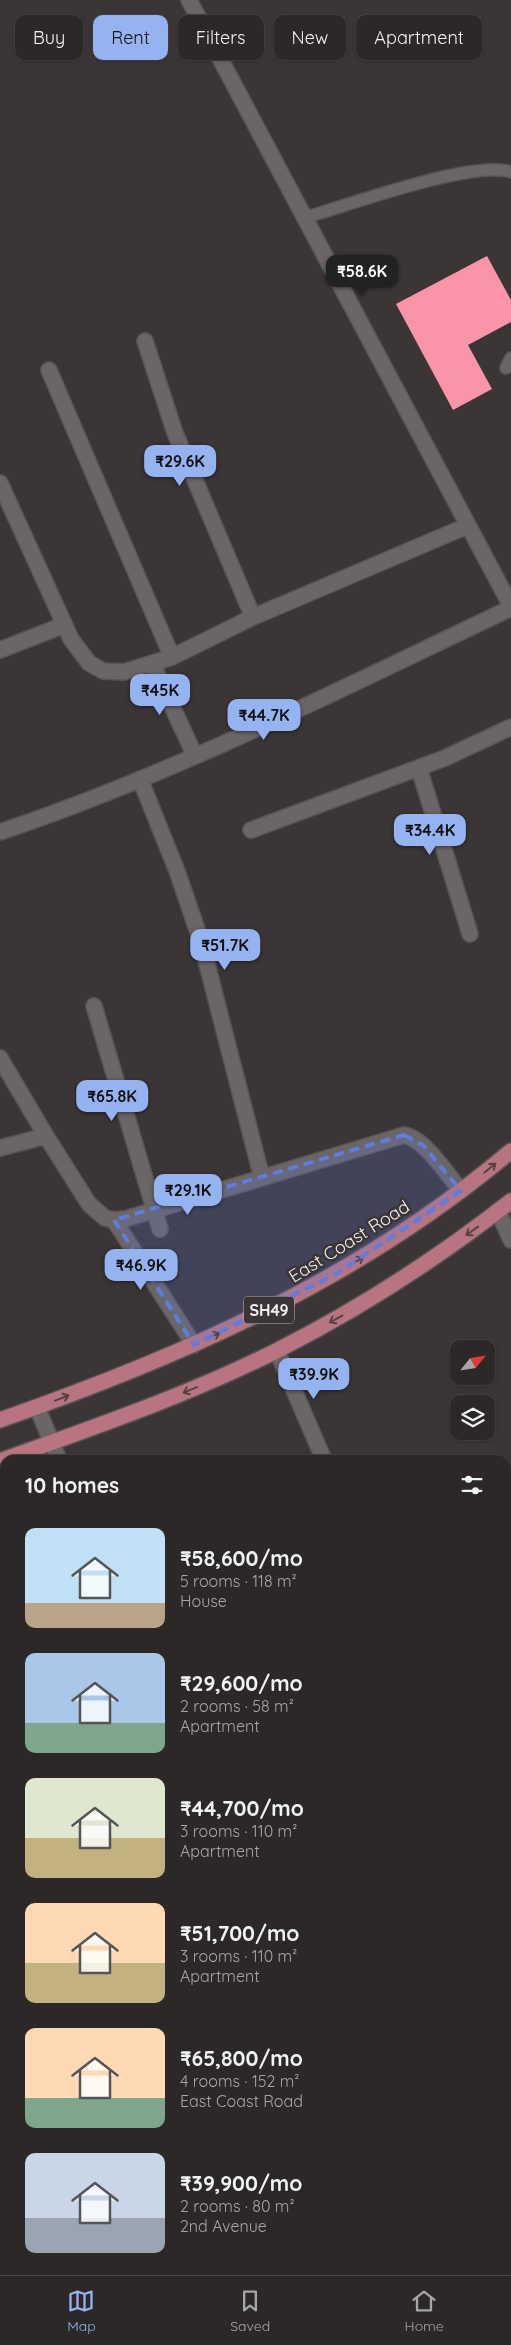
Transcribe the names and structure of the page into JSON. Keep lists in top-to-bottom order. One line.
{"streets":{"main road":["East Coast Road","SH49"]},"north":"top right","page":{"chip":["Buy","Rent","Filters","New","Apartment"],"price":["₹58.6K","₹29.6K","₹45K","₹44.7K","₹34.4K","₹51.7K","₹65.8K","₹29.1K","₹46.9K","₹39.9K"],"heading":"10 homes","list":[{"name":"₹58,600/mo","note":"5 rooms · 118 m² · House"},{"name":"₹29,600/mo","note":"2 rooms · 58 m² · Apartment"},{"name":"₹44,700/mo","note":"3 rooms · 110 m² · Apartment"},{"name":"₹51,700/mo","note":"3 rooms · 110 m² · Apartment"},{"name":"₹65,800/mo","note":"4 rooms · 152 m² · East Coast Road"},{"name":"₹39,900/mo","note":"2 rooms · 80 m² · 2nd Avenue"}],"tabs":["Map","Saved","Home"]}}
